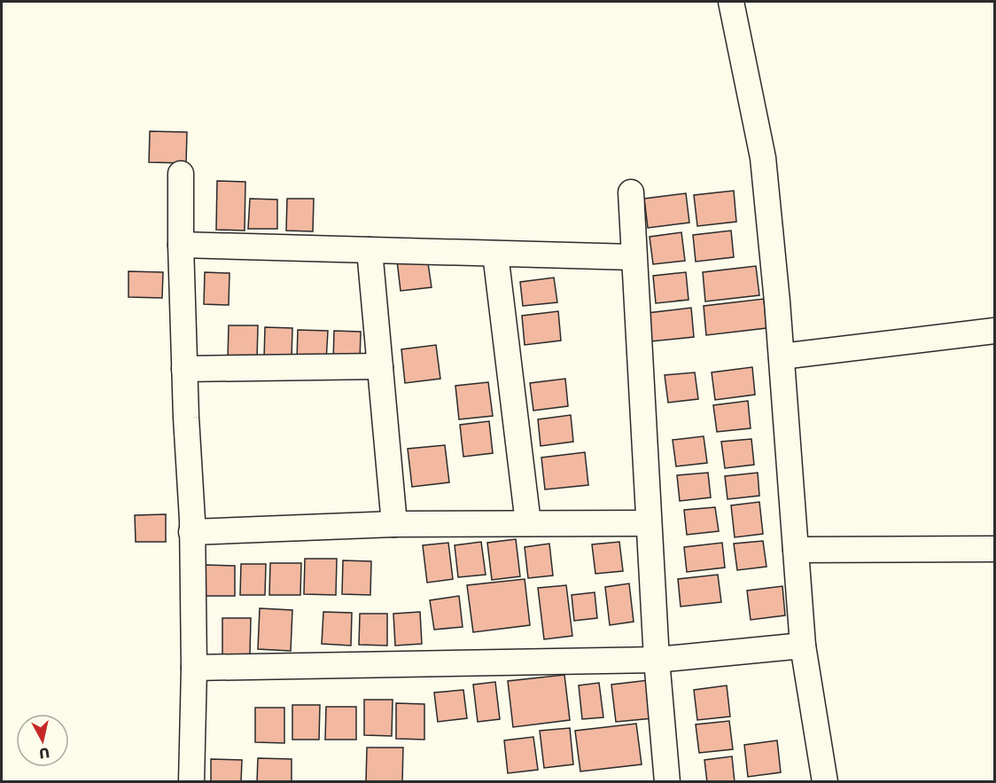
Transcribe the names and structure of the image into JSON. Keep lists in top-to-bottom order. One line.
{"north":"bottom"}
